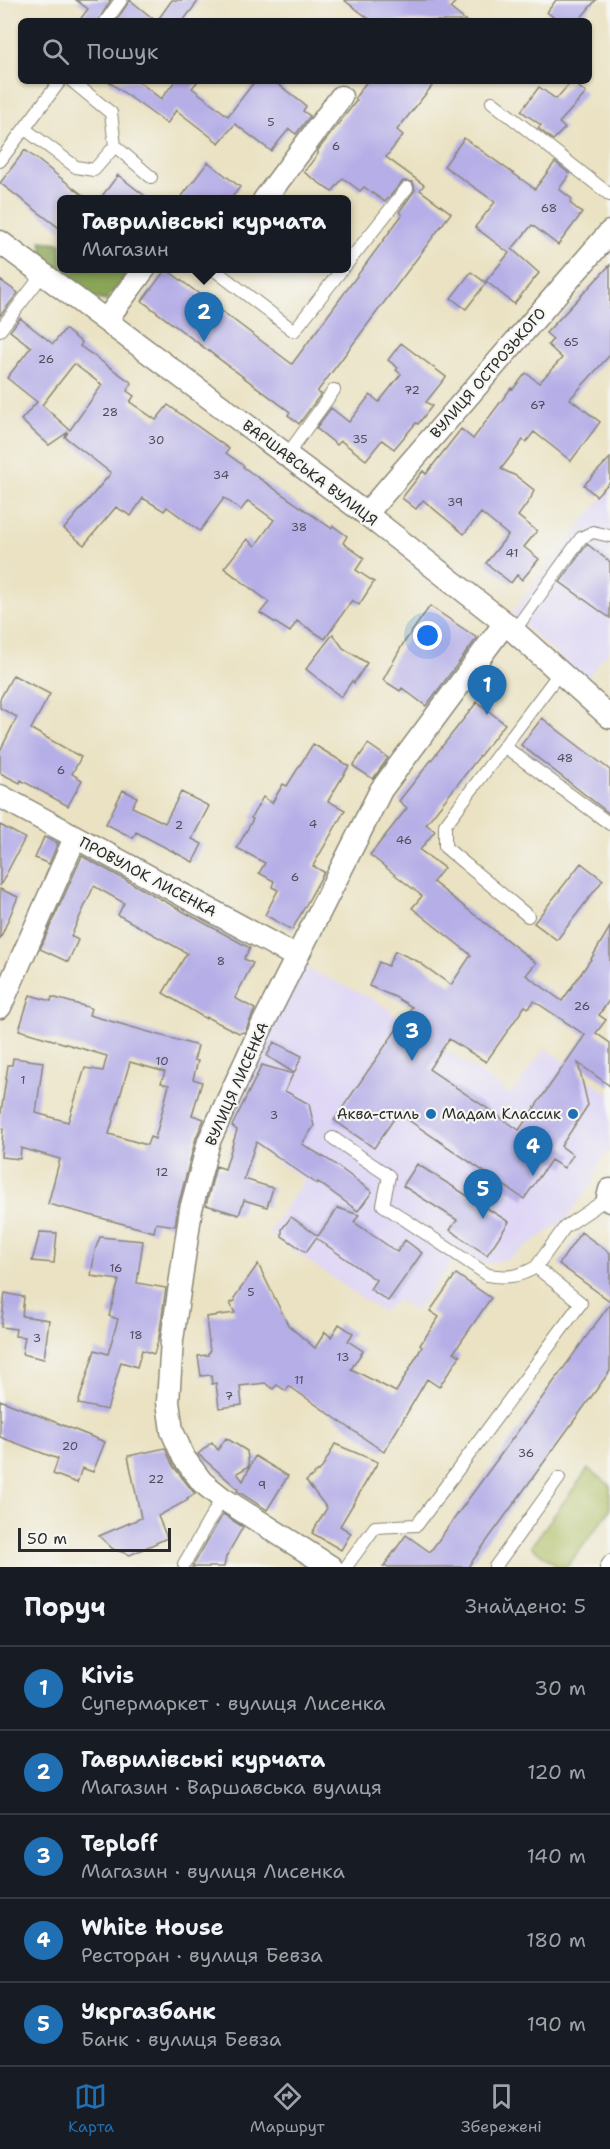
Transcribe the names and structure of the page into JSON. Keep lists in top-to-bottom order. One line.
{"streets":{"street":["ВУЛИЦЯ ОСТРОЗЬКОГО","ВАРШАВСЬКА ВУЛИЦЯ","ПРОВУЛОК ЛИСЕНКА","ВУЛИЦЯ ЛИСЕНКА"]},"crossings":[["ВУЛИЦЯ ОСТРОЗЬКОГО","ВАРШАВСЬКА ВУЛИЦЯ"],["ВАРШАВСЬКА ВУЛИЦЯ","ВУЛИЦЯ ЛИСЕНКА"],["ПРОВУЛОК ЛИСЕНКА","ВУЛИЦЯ ЛИСЕНКА"]],"places":["Аква-стиль","Мадам Классик"],"house_numbers":["5","6","68","65","26","72","67","28","35","30","34","39","38","41","48","6","4","2","46","6","8","26","10","1","3","12","16","5","18","3","13","11","7","20","36","22","9"],"scale_bar":"50 m","page":{"search":"Пошук","popup":["Гаврилівські курчата","Магазин"],"pins":["2","1","3","4","5"],"scale":"50 m","heading":["Поруч","Знайдено: 5"],"list":[{"mark":"1","name":"Kivis","note":"Супермаркет · вулиця Лисенка","value":"30 m"},{"mark":"2","name":"Гаврилівські курчата","note":"Магазин · Варшавська вулиця","value":"120 m"},{"mark":"3","name":"Teploff","note":"Магазин · вулиця Лисенка","value":"140 m"},{"mark":"4","name":"White House","note":"Ресторан · вулиця Бевза","value":"180 m"},{"mark":"5","name":"Укргазбанк","note":"Банк · вулиця Бевза","value":"190 m"}],"nav":["Карта","Маршрут","Збережені"]}}
